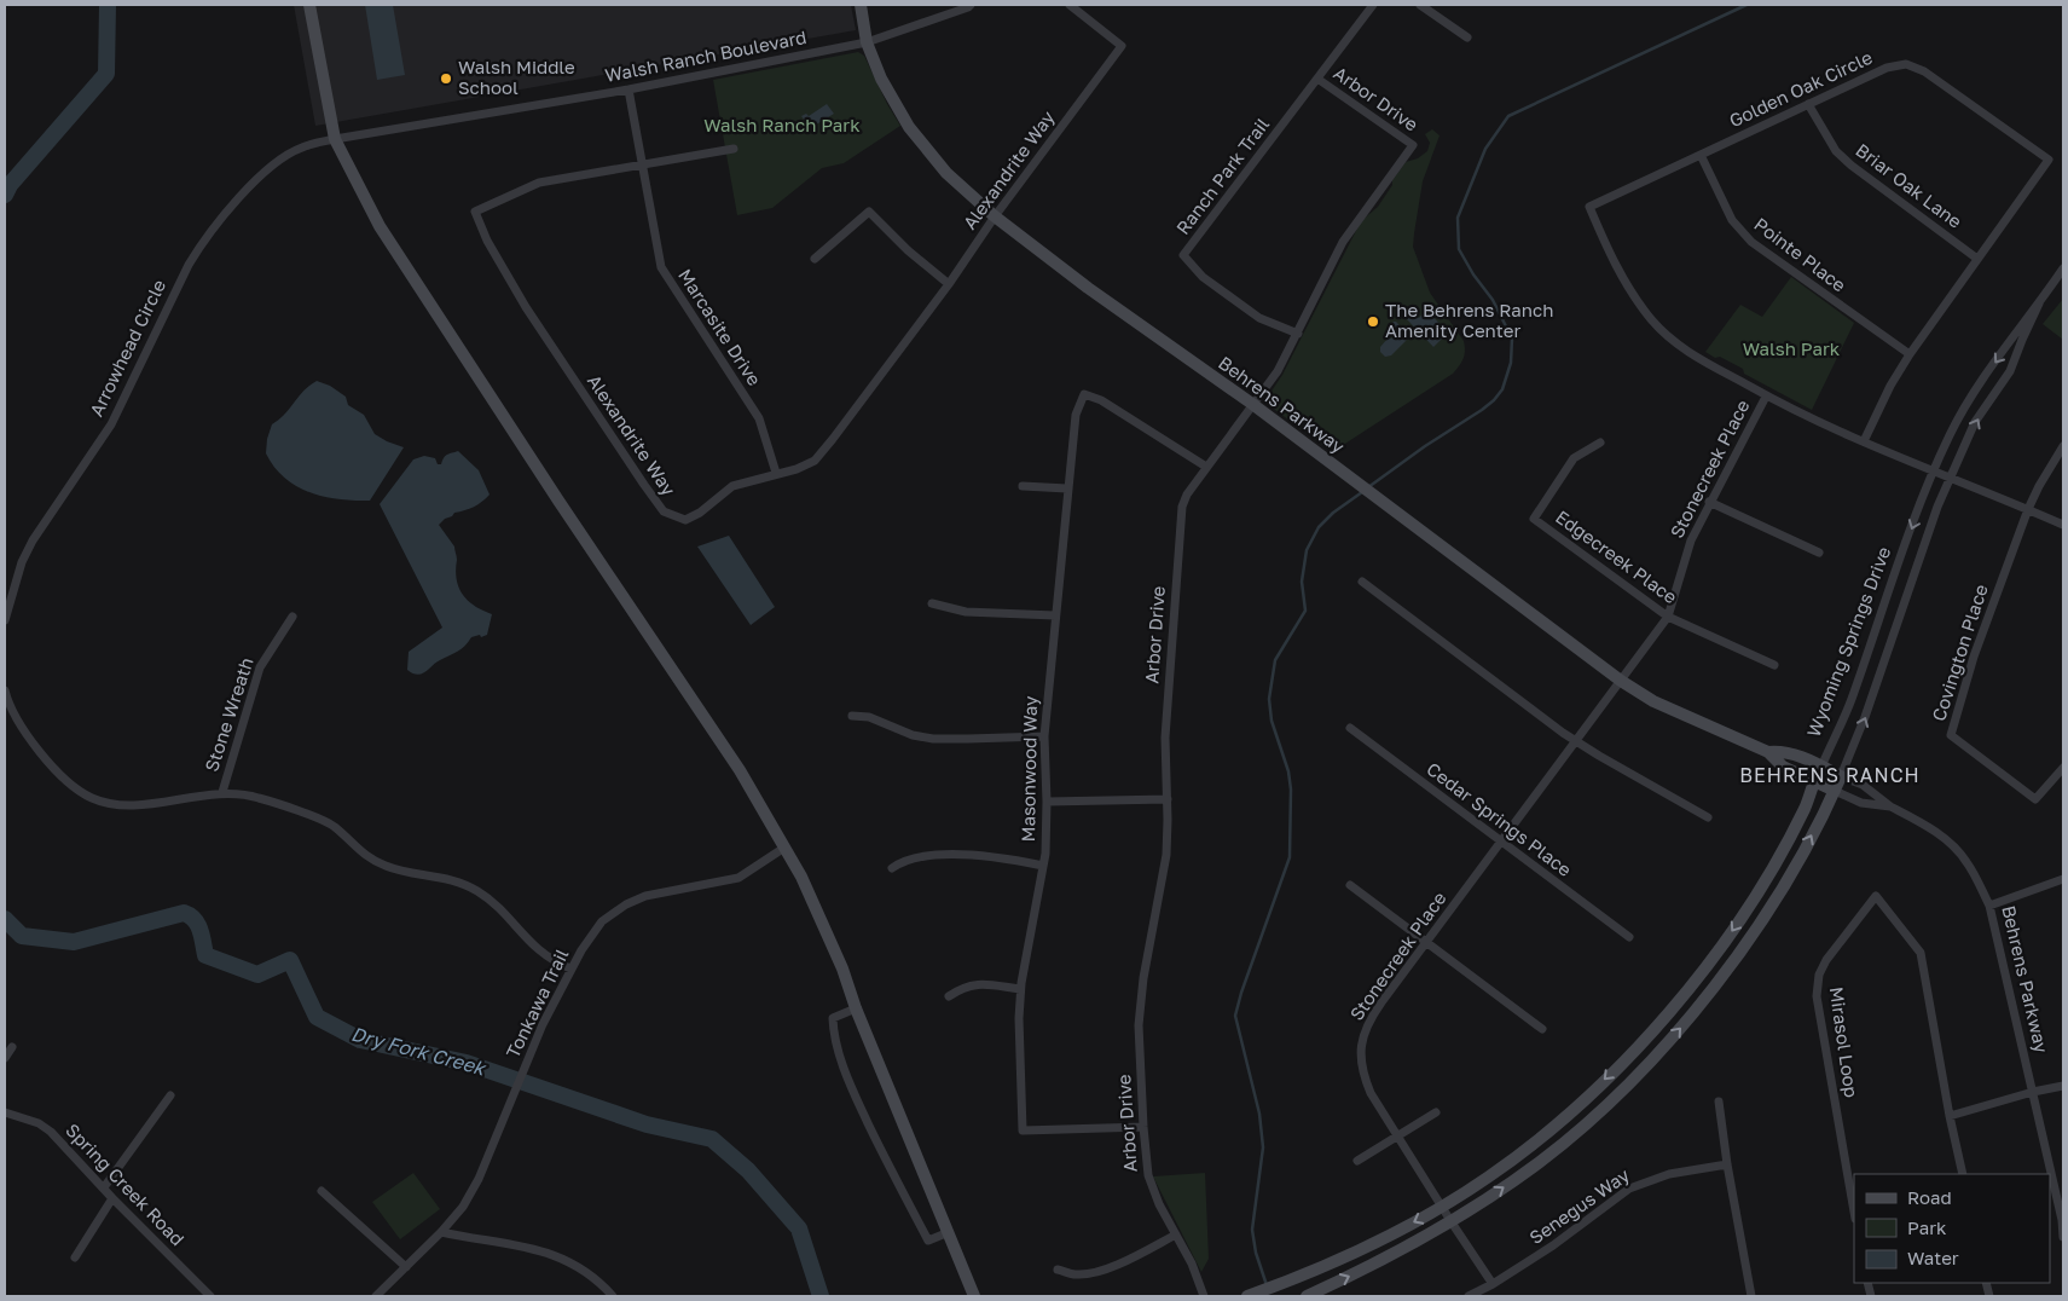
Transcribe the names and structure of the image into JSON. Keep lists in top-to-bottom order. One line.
{"streets":{"street":["Walsh Ranch Boulevard","Golden Oak Circle","Arbor Drive","Alexandrite Way","Ranch Park Trail","Briar Oak Lane","Pointe Place","Marcasite Drive","Arrowhead Circle","Behrens Parkway","Stonecreek Place","Edgecreek Place","Wyoming Springs Drive","Covington Place","Stone Wreath","Masonwood Way","Cedar Springs Place","Tonkawa Trail","Mirasol Loop","Spring Creek Road","Senegus Way"]},"crossings":[["Walsh Ranch Boulevard","Marcasite Drive"],["Walsh Ranch Boulevard","Arrowhead Circle"],["Walsh Ranch Boulevard","Behrens Parkway"],["Golden Oak Circle","Briar Oak Lane"],["Golden Oak Circle","Pointe Place"],["Golden Oak Circle","Stonecreek Place"],["Golden Oak Circle","Wyoming Springs Drive"],["Golden Oak Circle","Covington Place"],["Arbor Drive","Ranch Park Trail"],["Arbor Drive","Behrens Parkway"],["Arbor Drive","Masonwood Way"],["Alexandrite Way","Marcasite Drive"],["Alexandrite Way","Behrens Parkway"],["Behrens Parkway","Stonecreek Place"],["Behrens Parkway","Wyoming Springs Drive"],["Stonecreek Place","Edgecreek Place"],["Stonecreek Place","Wyoming Springs Drive"],["Stonecreek Place","Cedar Springs Place"],["Stonecreek Place","Senegus Way"]],"districts":["BEHRENS RANCH"],"water":["Dry Fork Creek"],"parks":["Walsh Ranch Park","Walsh Park"],"places":["Walsh Middle School","The Behrens Ranch Amenity Center"],"legend":["Road","Park","Water"]}
